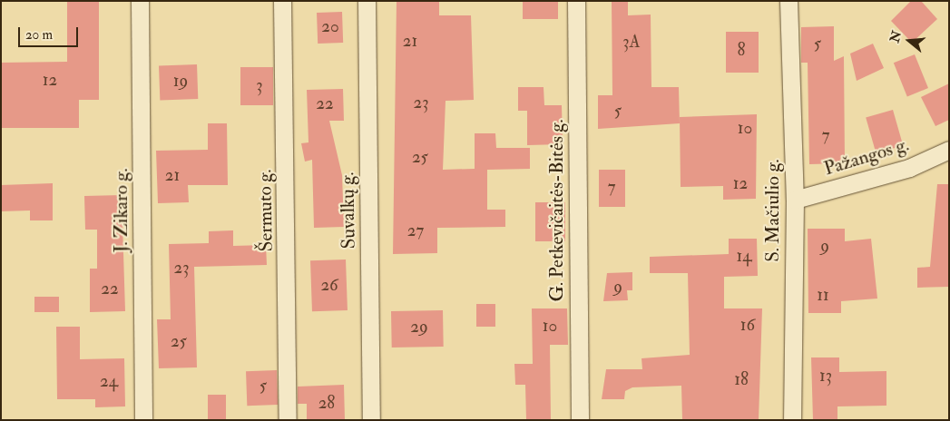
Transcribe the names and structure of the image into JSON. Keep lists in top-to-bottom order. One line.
{"streets":{"street":["Pažangos g.","J. Zikaro g.","Šermuto g.","Suvalkų g.","G. Petkevičaitės-Bitės g.","S. Mačiulio g."]},"crossings":[["Pažangos g.","S. Mačiulio g."]],"house_numbers":["20","21","3A","5","8","12","19","3","23","22","5","10","7","25","21","12","7","27","9","14","23","26","9","22","11","16","10","29","25","13","18","24","5","28"],"scale_bar":"20 m","north":"left"}
